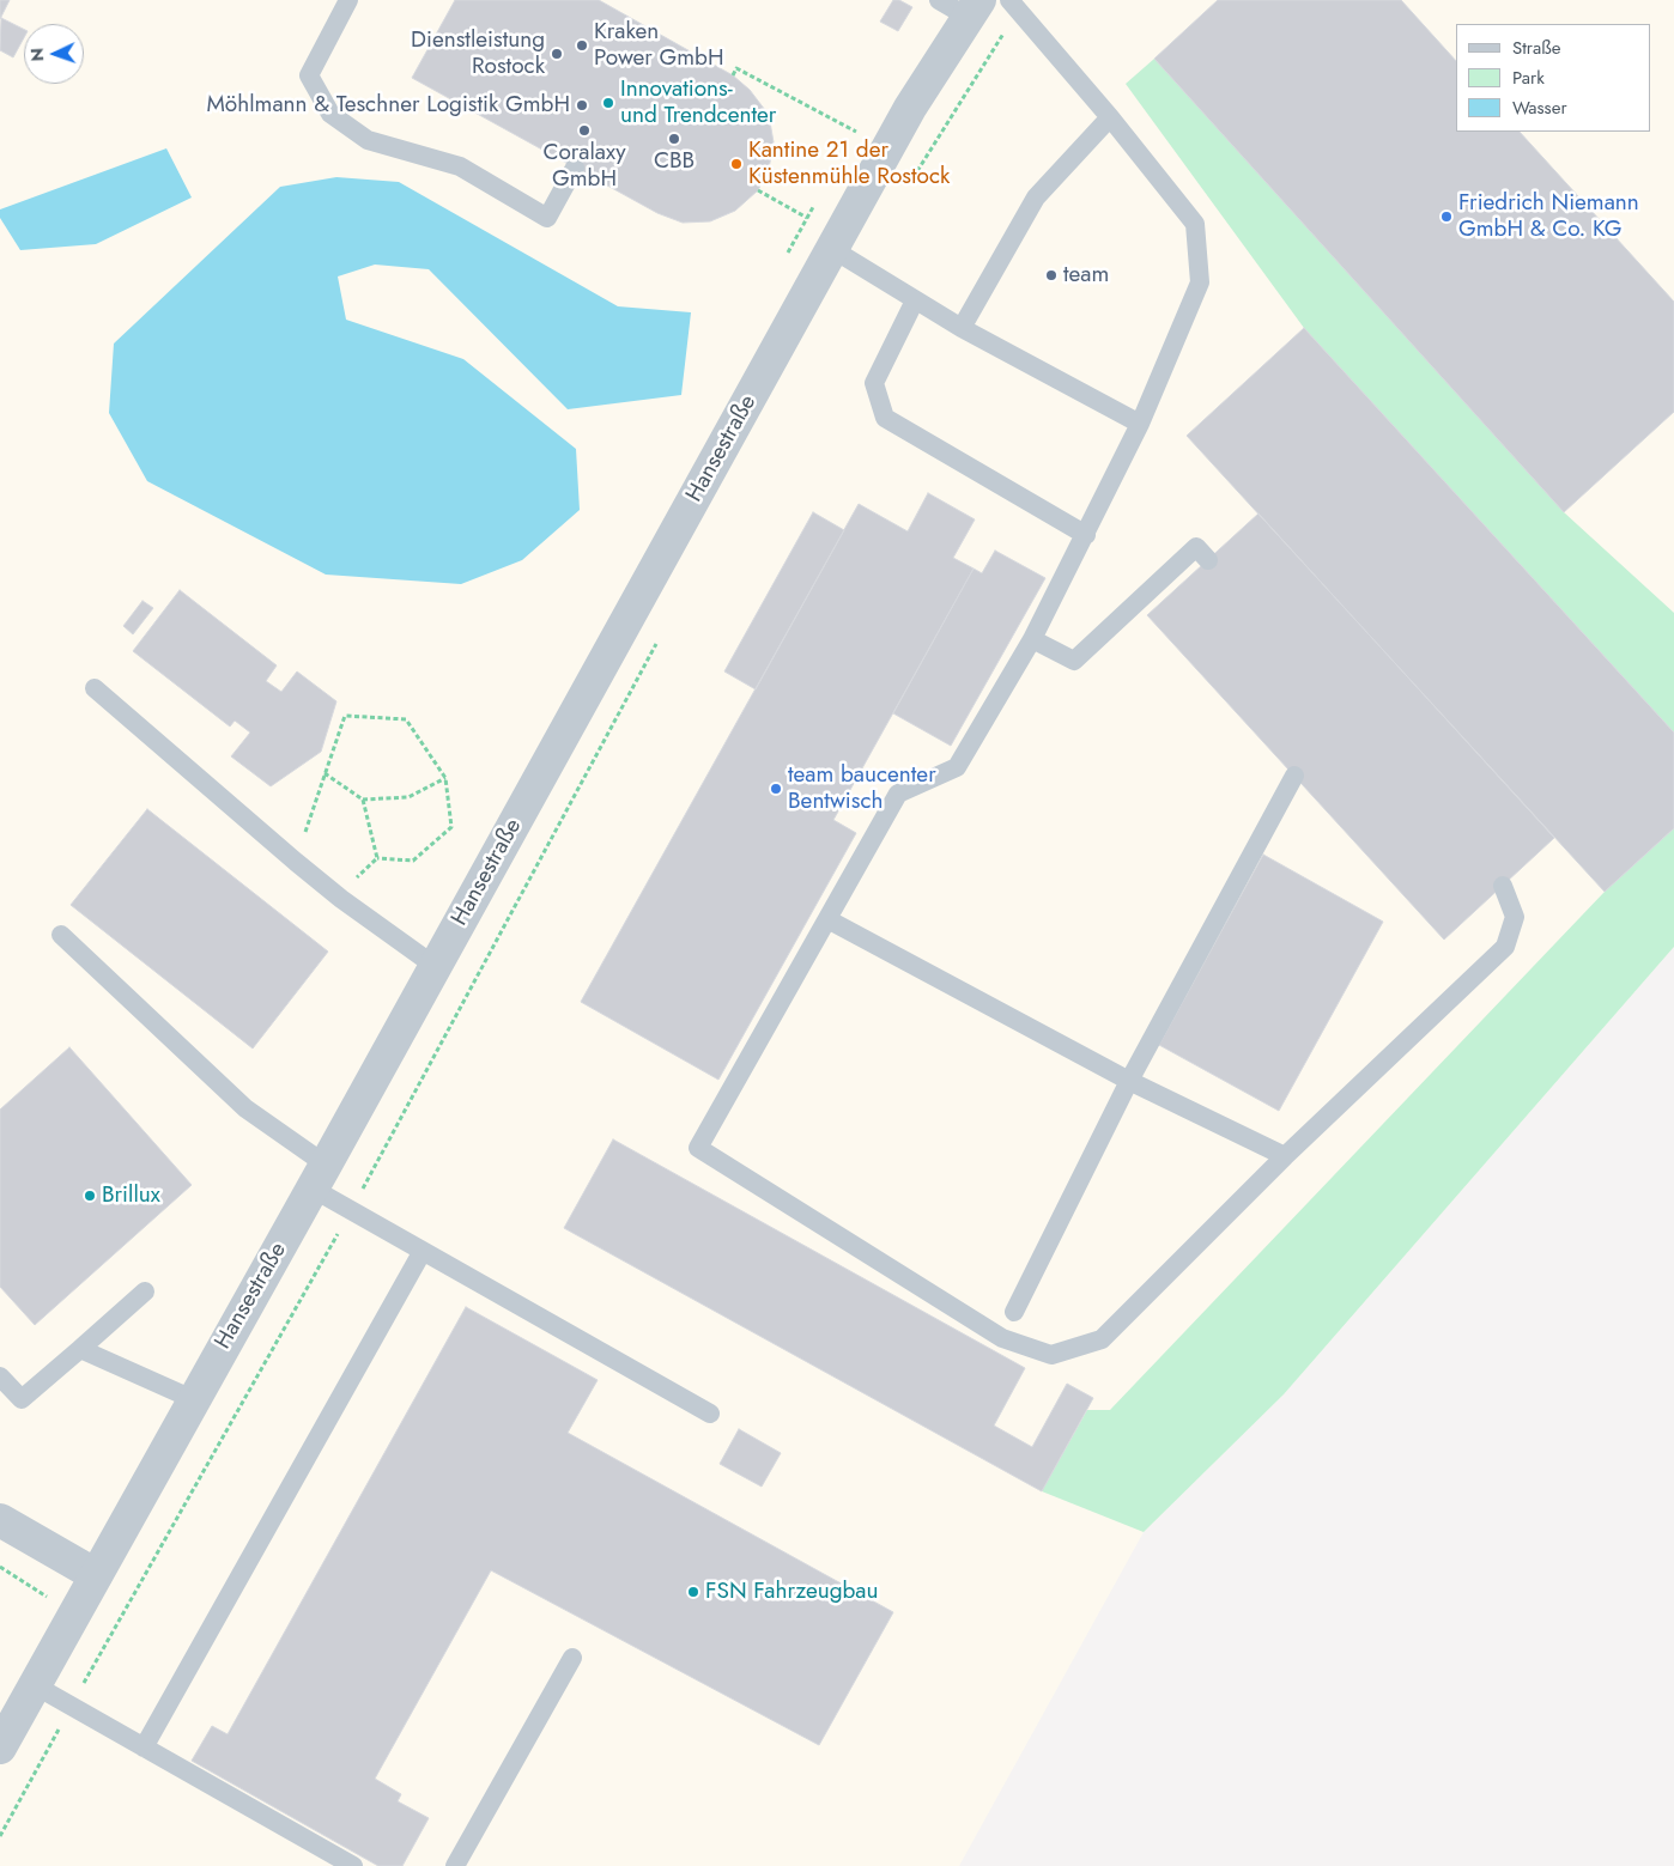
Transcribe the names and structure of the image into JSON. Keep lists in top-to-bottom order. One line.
{"streets":{"street":["Hansestraße"]},"places":["Kraken Power GmbH","Dienstleistung Rostock","Innovations- und Trendcenter","Möhlmann & Teschner Logistik GmbH","Coralaxy GmbH","CBB","Kantine 21 der Küstenmühle Rostock","Friedrich Niemann GmbH & Co. KG","team","team baucenter Bentwisch","Brillux","FSN Fahrzeugbau"],"legend":["Straße","Park","Wasser"],"north":"left"}
